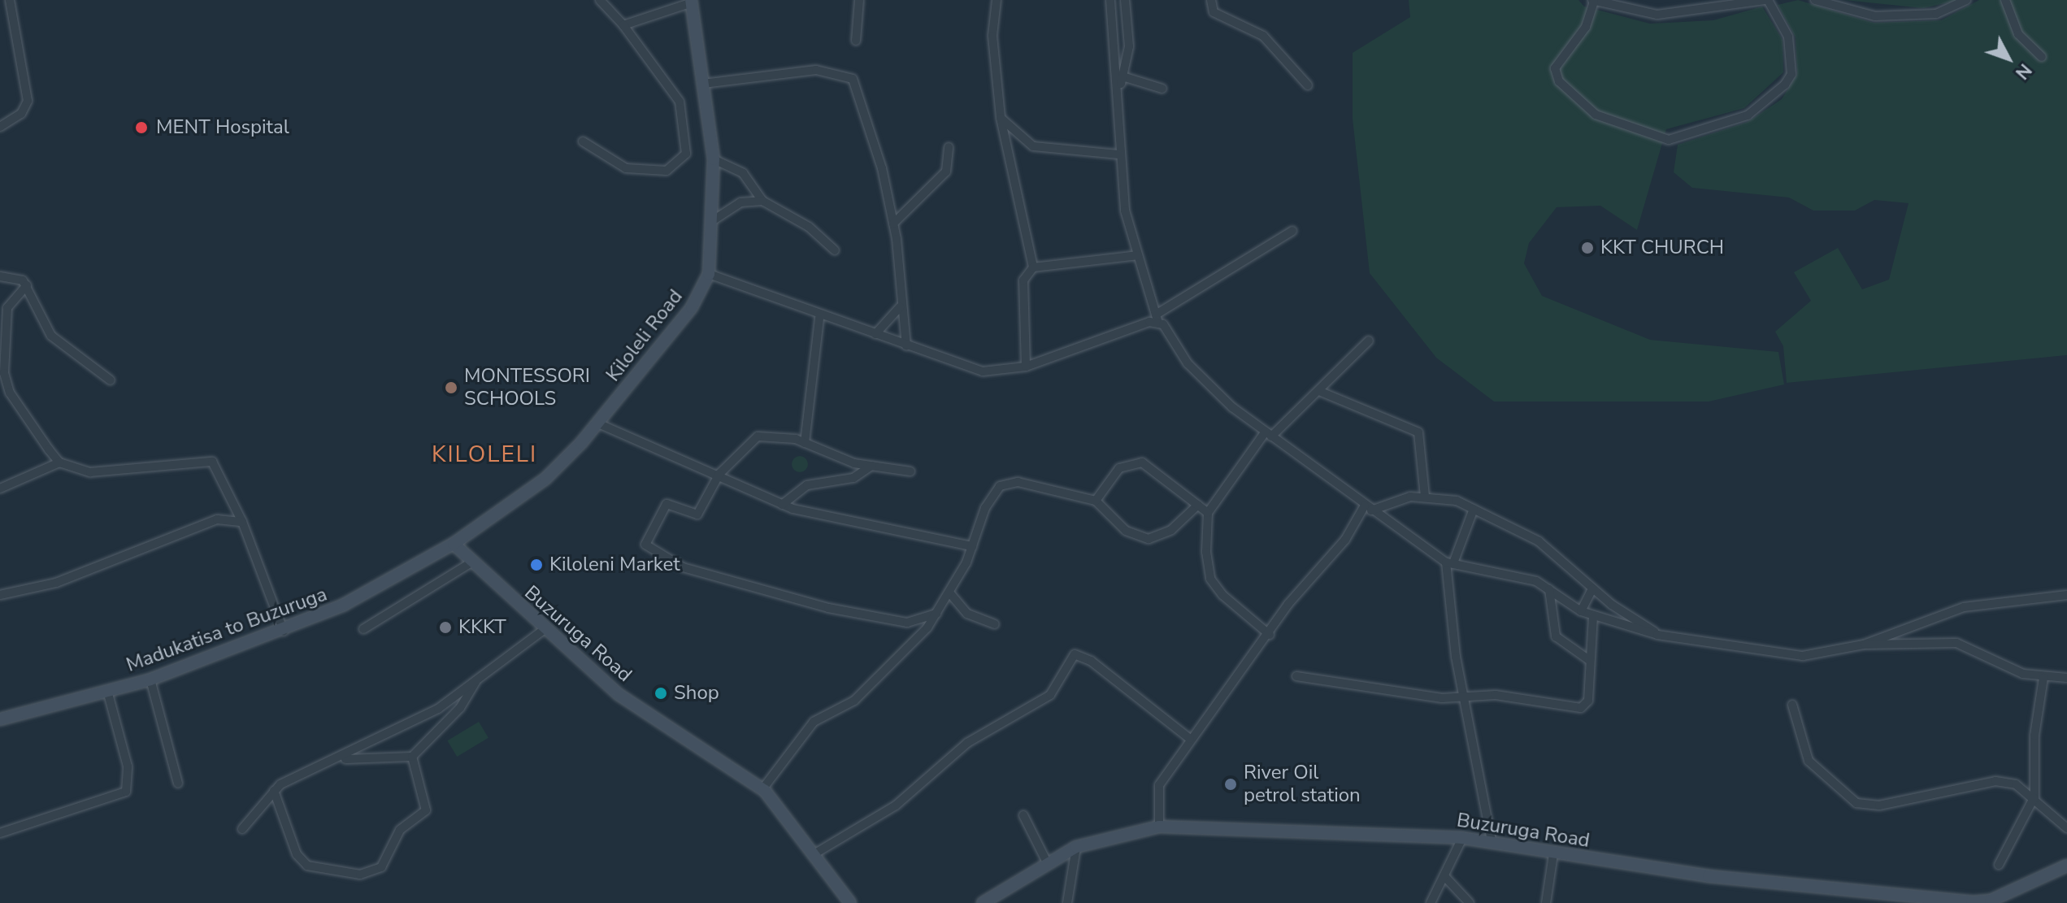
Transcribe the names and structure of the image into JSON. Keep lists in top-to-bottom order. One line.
{"streets":{"main road":["Kiloleli Road","Madukatisa to Buzuruga","Buzuruga Road"]},"crossings":[["Kiloleli Road","Madukatisa to Buzuruga"],["Kiloleli Road","Buzuruga Road"],["Madukatisa to Buzuruga","Buzuruga Road"]],"districts":["KILOLELI"],"places":["MENT Hospital","KKT CHURCH","MONTESSORI SCHOOLS","Kiloleni Market","KKKT","Shop","River Oil petrol station"],"north":"bottom right"}
